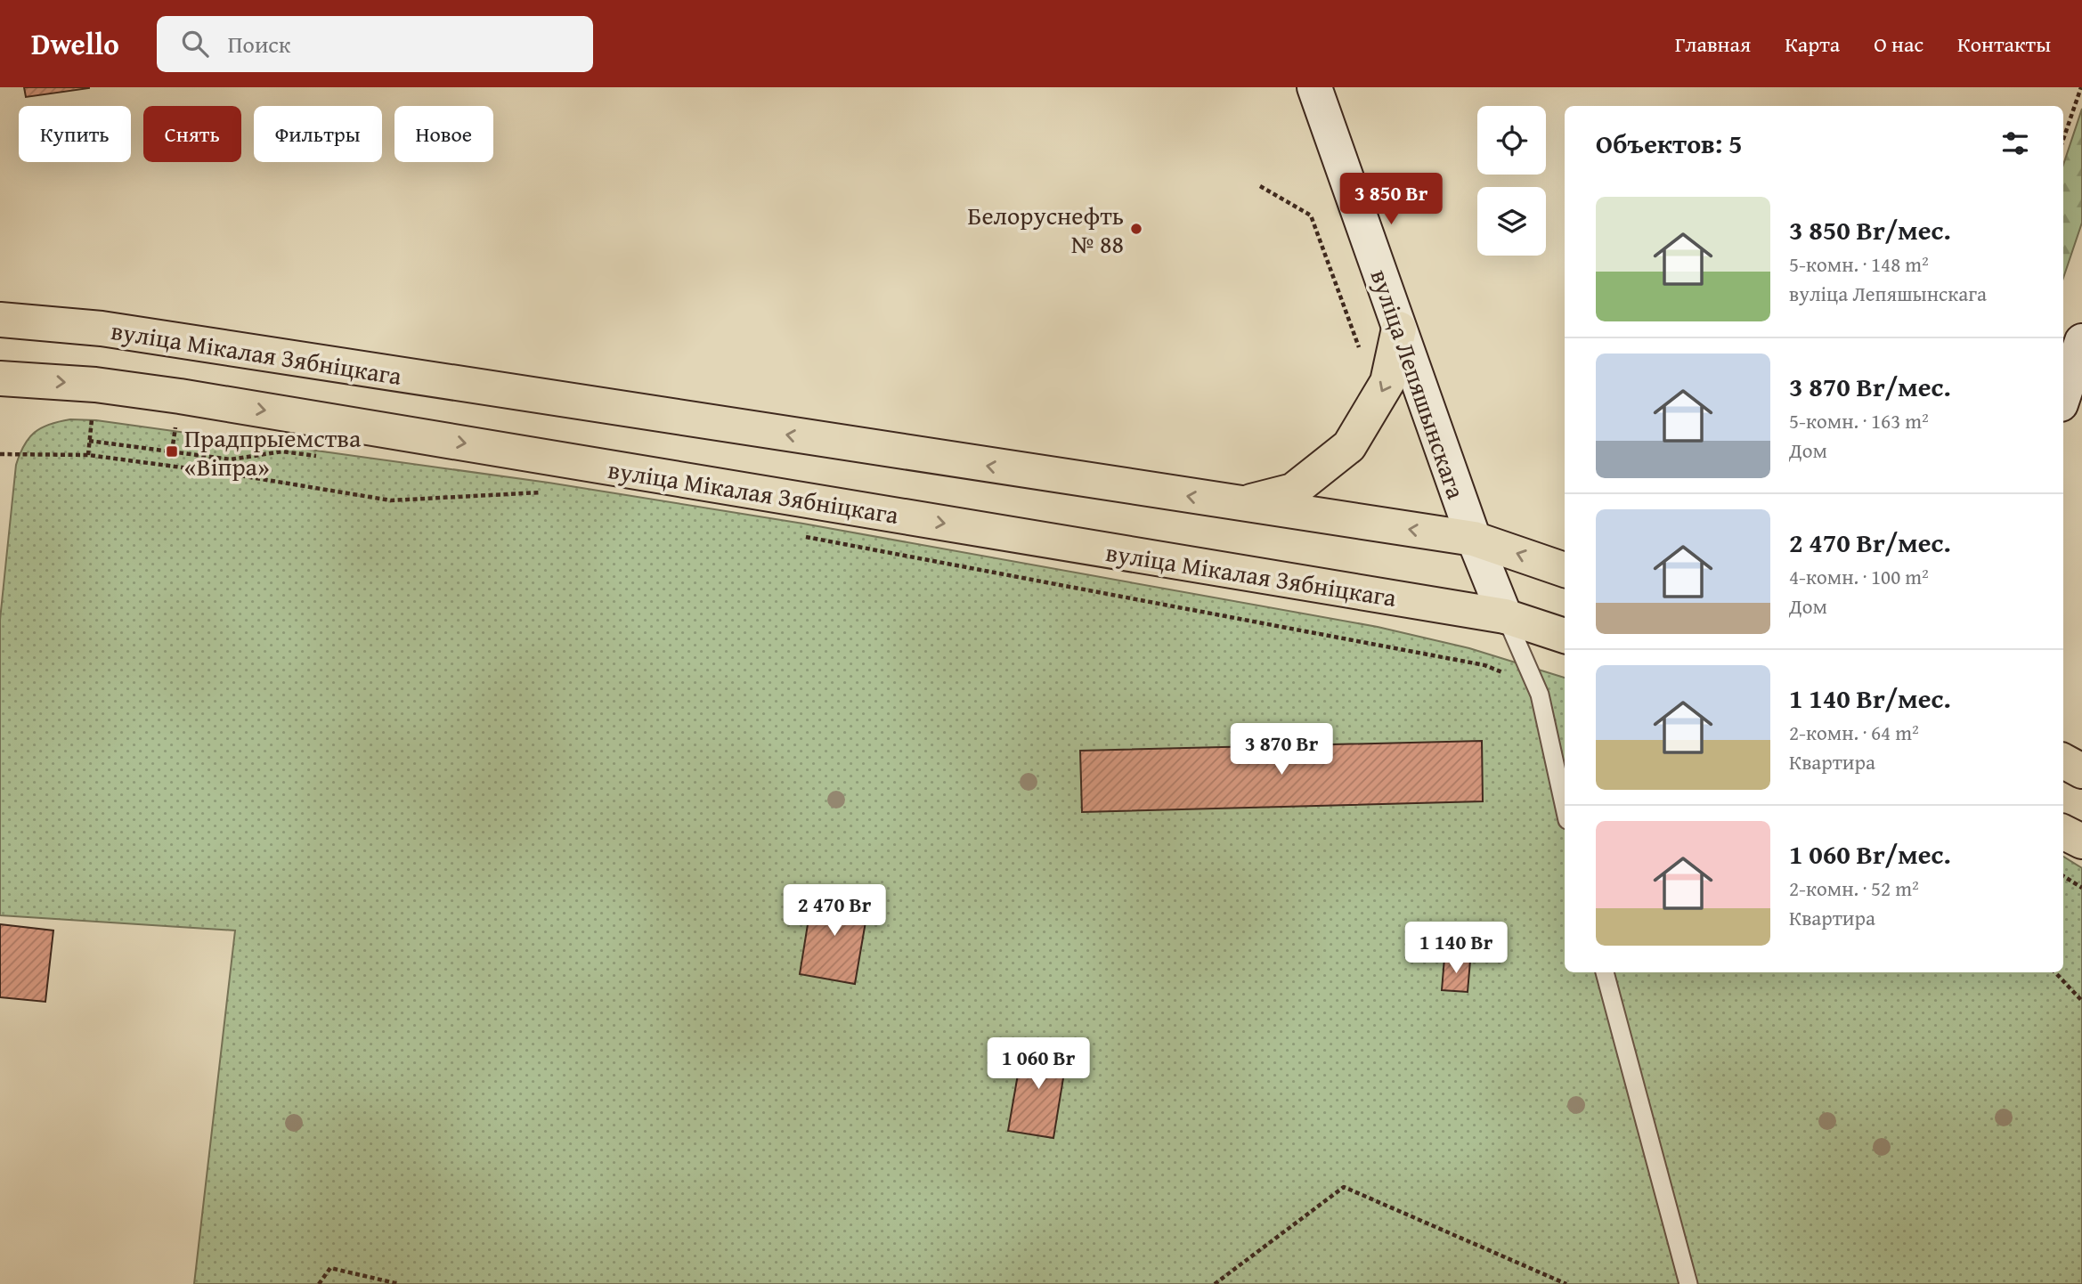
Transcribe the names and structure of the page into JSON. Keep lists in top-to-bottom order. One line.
{"streets":{"main road":["вуліца Мікалая Зябніцкага","вуліца Лепяшынскага"]},"crossings":[["вуліца Мікалая Зябніцкага","вуліца Лепяшынскага"]],"places":{"other":["Белоруснефть № 88"],"transit":["Прадпрыемства «Віпра»"]},"page":{"header":"Dwello","search":"Поиск","nav":["Главная","Карта","О нас","Контакты"],"chip":["Купить","Снять","Фильтры","Новое"],"heading":"Объектов: 5","price":["3 850 Br","3 870 Br","2 470 Br","1 140 Br","1 060 Br"],"list":[{"name":"3 850 Br/мес.","note":"5-комн. · 148 m² · вуліца Лепяшынскага"},{"name":"3 870 Br/мес.","note":"5-комн. · 163 m² · Дом"},{"name":"2 470 Br/мес.","note":"4-комн. · 100 m² · Дом"},{"name":"1 140 Br/мес.","note":"2-комн. · 64 m² · Квартира"},{"name":"1 060 Br/мес.","note":"2-комн. · 52 m² · Квартира"}]}}
